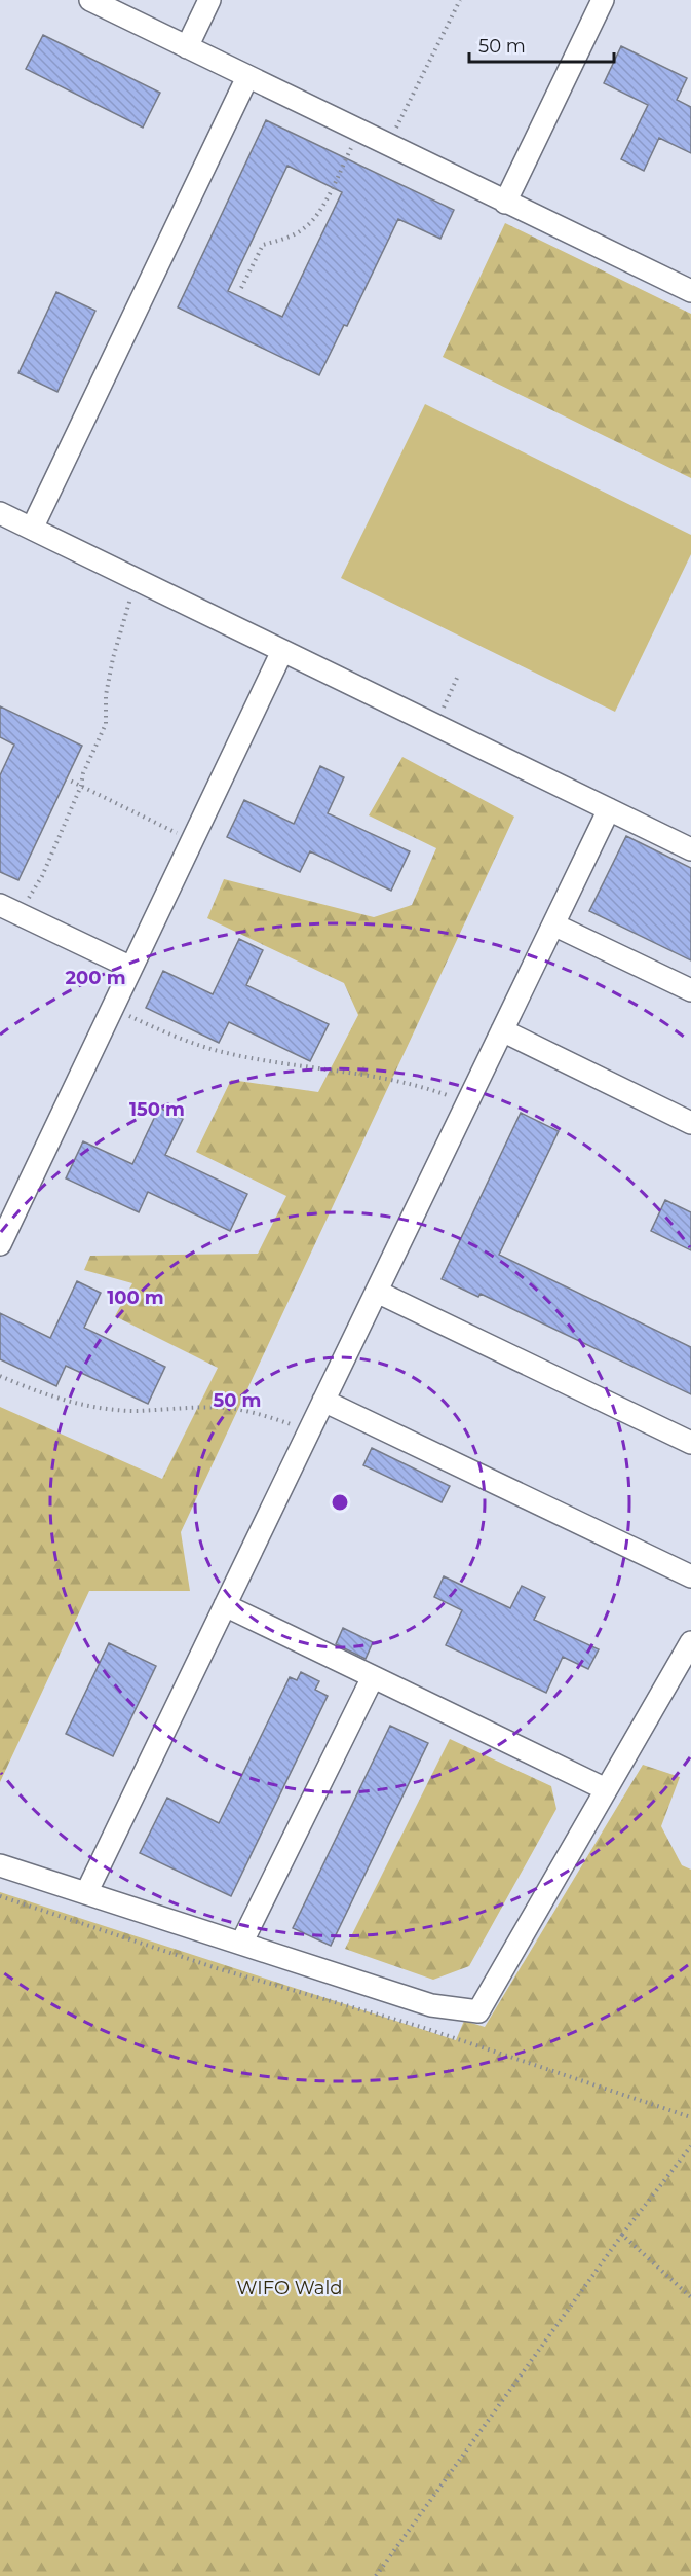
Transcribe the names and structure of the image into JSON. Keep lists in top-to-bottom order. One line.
{"parks":["WIFO Wald"],"scale_bar":"50 m","rings":["200 m","150 m","100 m","50 m"]}
